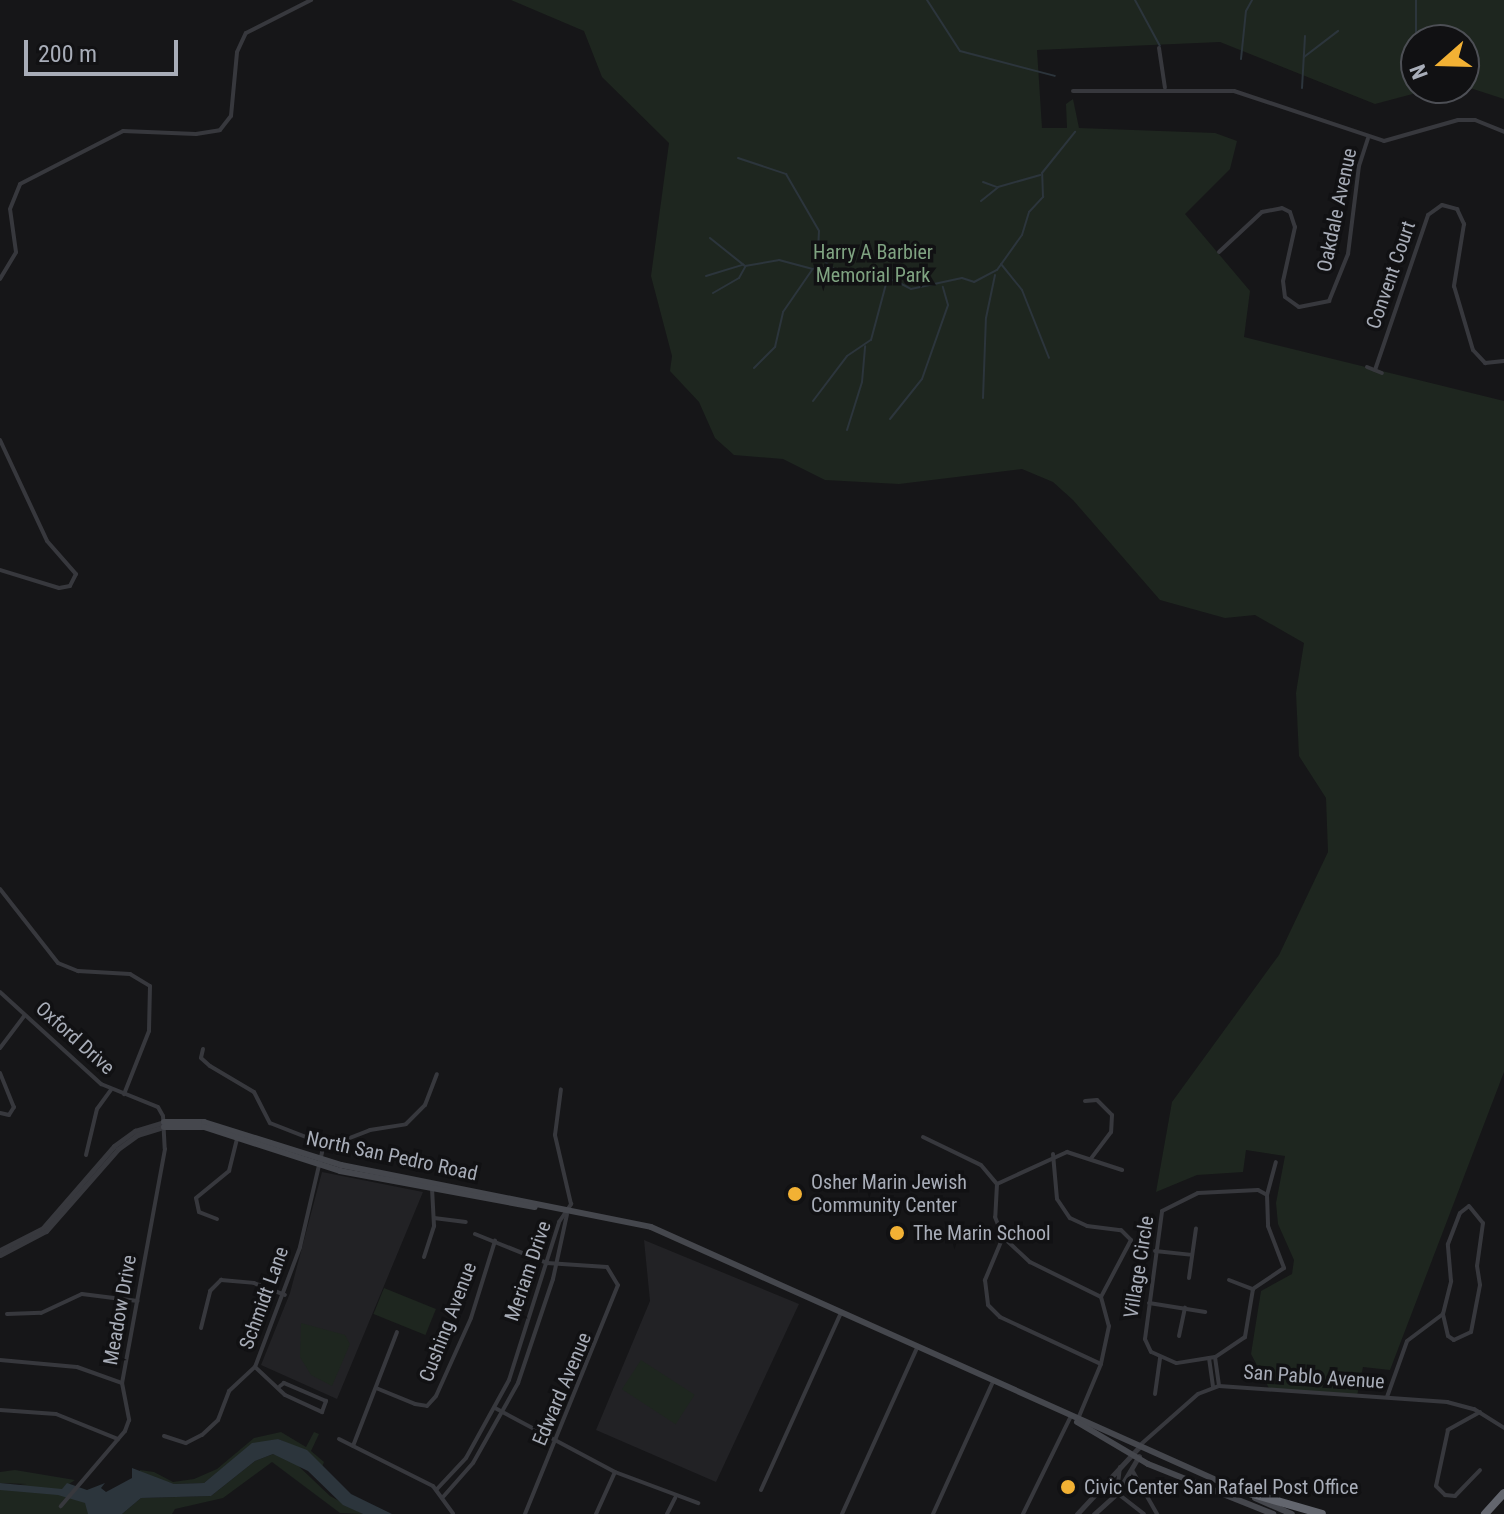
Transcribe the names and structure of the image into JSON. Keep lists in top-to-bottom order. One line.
{"streets":{"main road":["North San Pedro Road"],"street":["Oakdale Avenue","Convent Court","Oxford Drive","Village Circle","Meriam Drive","Schmidt Lane","Meadow Drive","Cushing Avenue","San Pablo Avenue","Edward Avenue"]},"crossings":[["Oxford Drive","North San Pedro Road"],["Oxford Drive","Meadow Drive"],["North San Pedro Road","Meriam Drive"],["North San Pedro Road","Schmidt Lane"],["North San Pedro Road","Meadow Drive"],["Meriam Drive","Edward Avenue"]],"parks":["Harry A Barbier Memorial Park"],"places":["Osher Marin Jewish Community Center","The Marin School","Civic Center San Rafael Post Office"],"scale_bar":"200 m","north":"left"}
